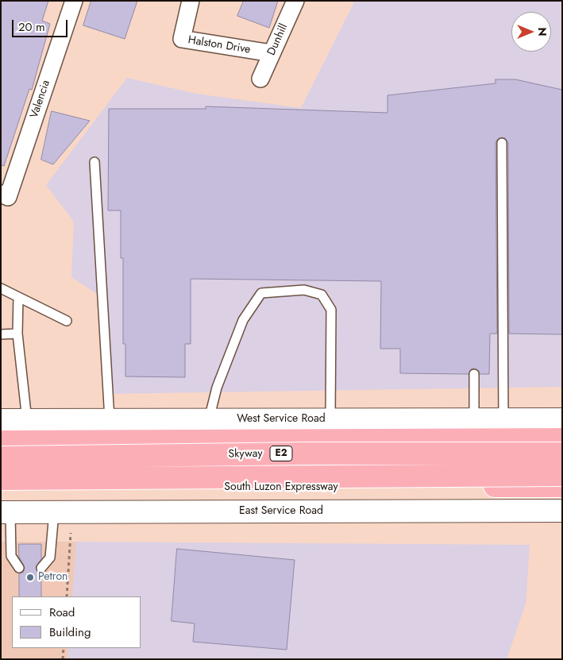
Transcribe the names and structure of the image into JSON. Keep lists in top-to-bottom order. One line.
{"streets":{"highway":["E2","Skyway","South Luzon Expressway"],"main road":["West Service Road","East Service Road"],"street":["Dunhill","Halston Drive","Valencia"]},"crossings":[["Dunhill","Halston Drive"]],"places":["Petron"],"legend":["Road","Building"],"scale_bar":"20 m","north":"right"}
